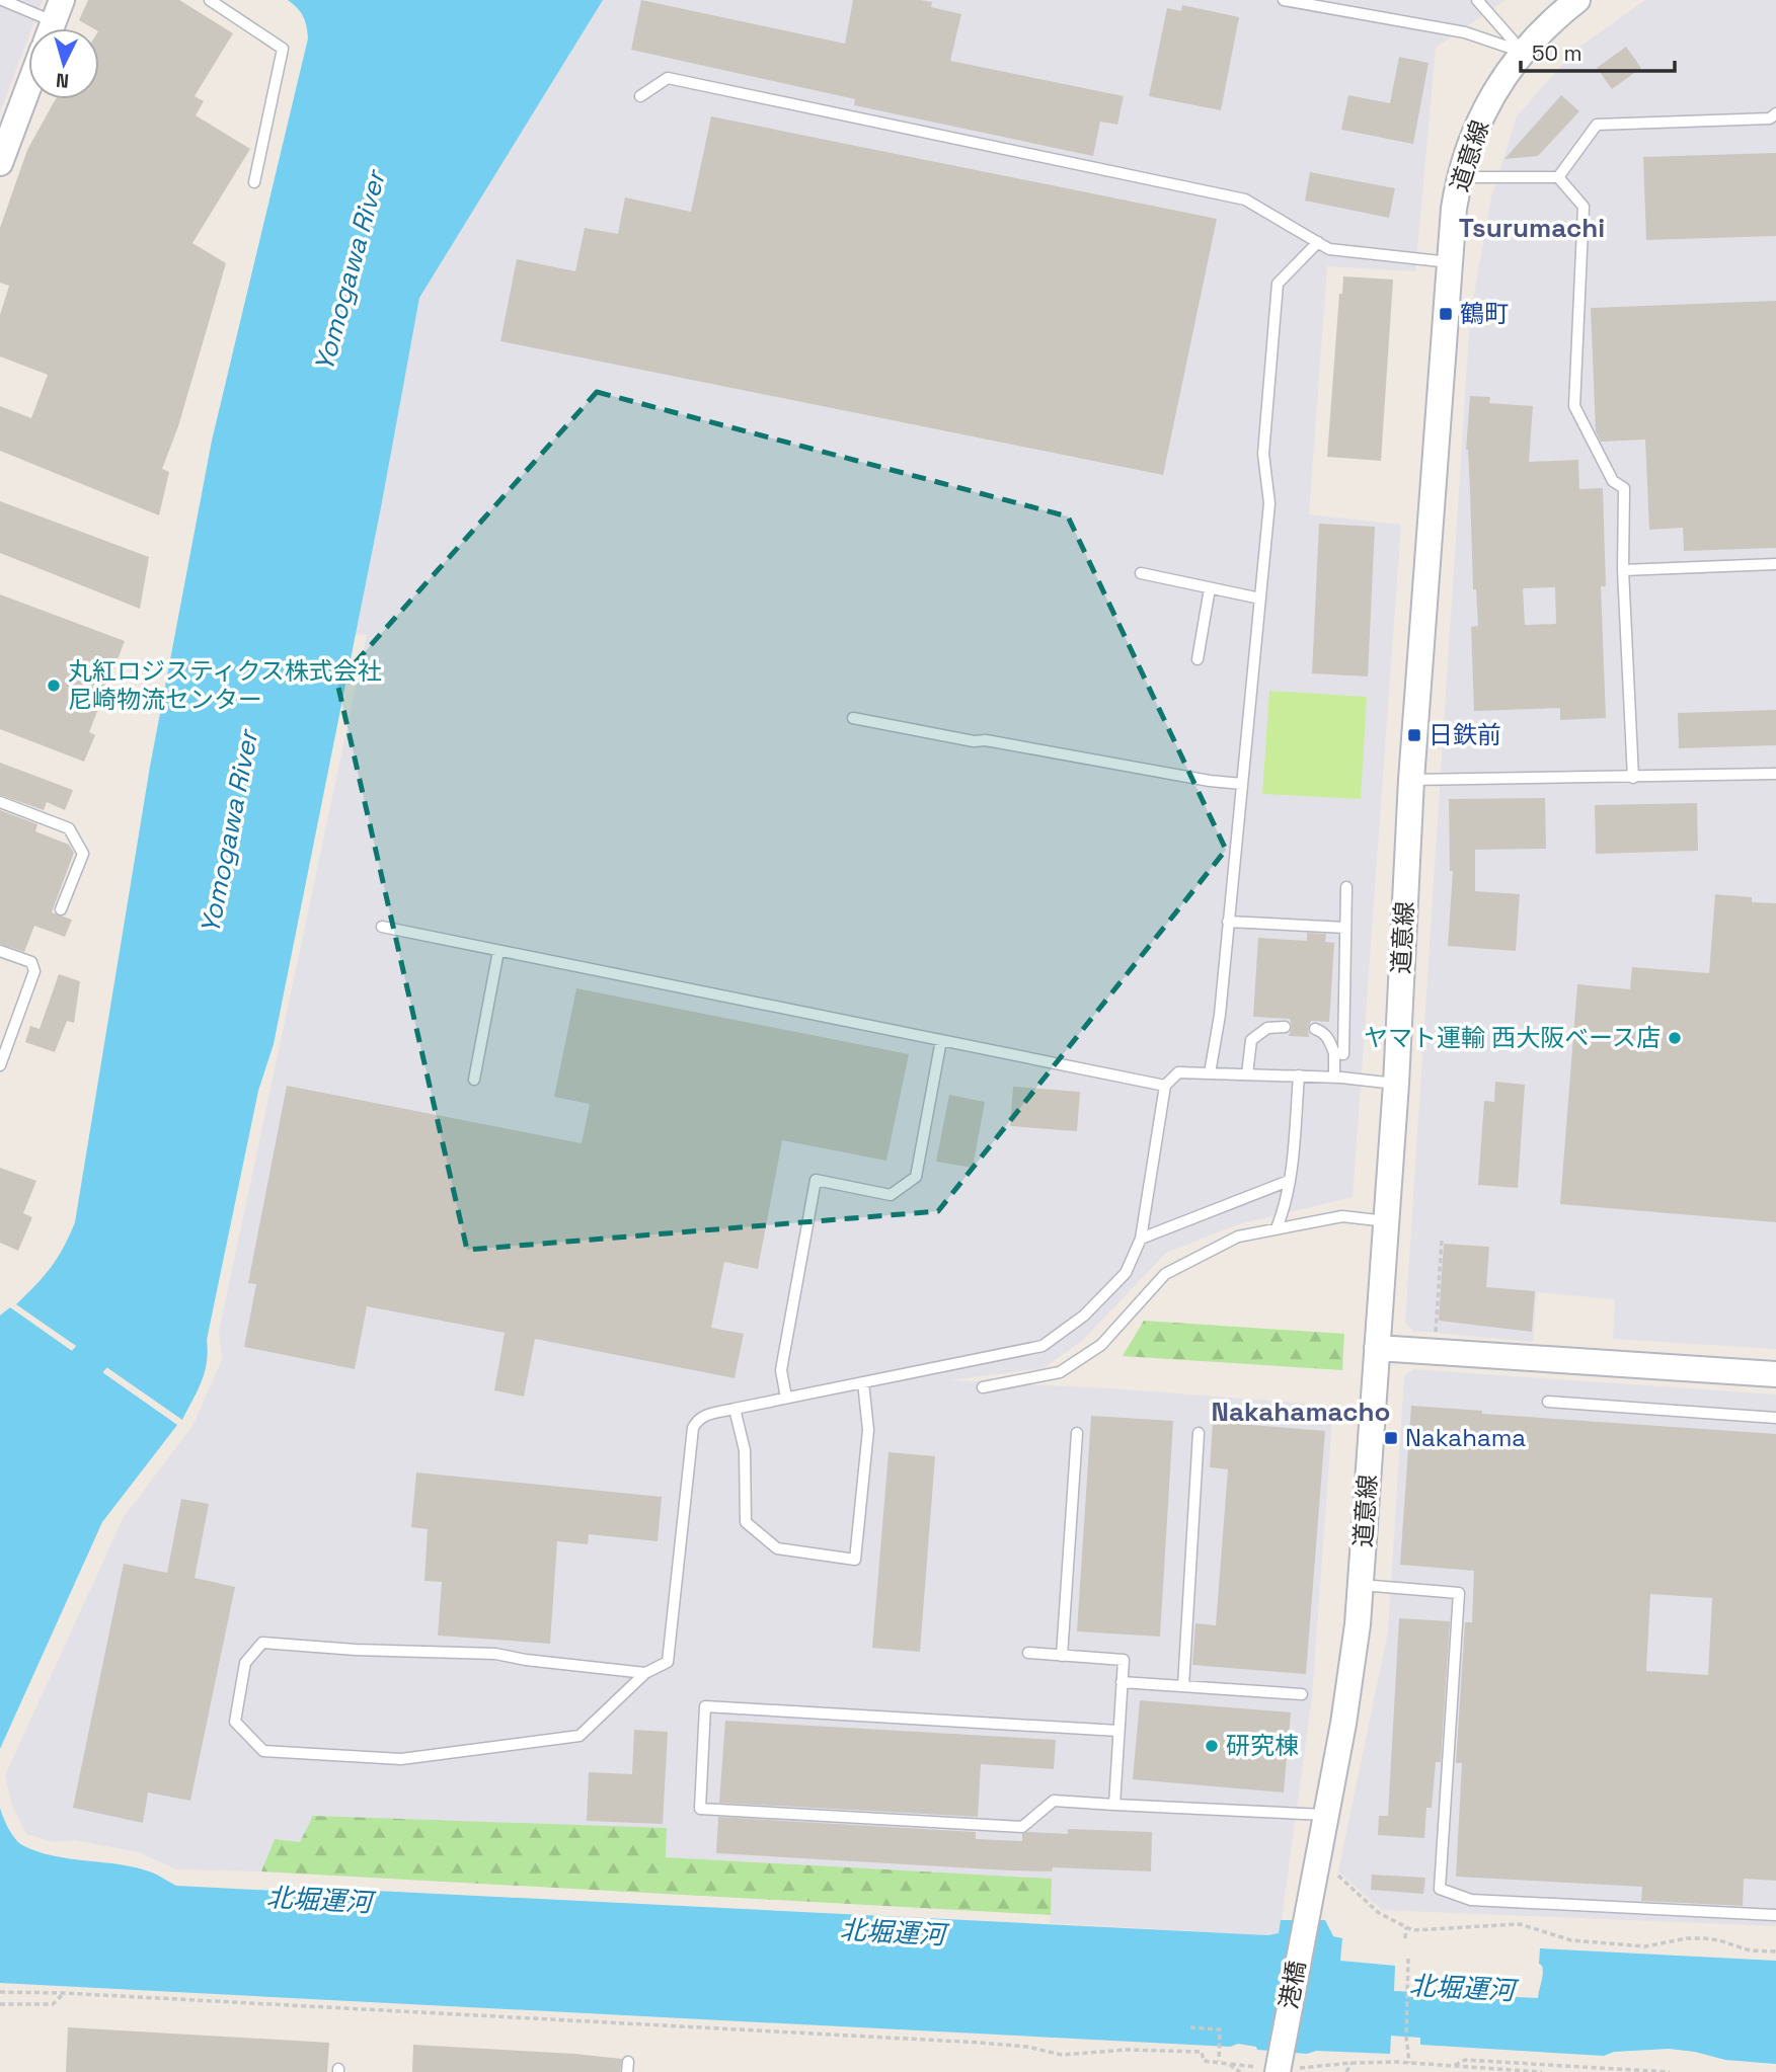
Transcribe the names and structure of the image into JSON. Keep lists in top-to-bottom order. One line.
{"streets":{"street":["道意線","港橋"]},"crossings":[["道意線","港橋"]],"districts":["Tsurumachi","Nakahamacho"],"water":["Yomogawa River","北堀運河"],"places":{"transit":["鶴町","日鉄前","Nakahama"],"other":["丸紅ロジスティクス株式会社 尼崎物流センター","ヤマト運輸 西大阪ベース店","研究棟"]},"scale_bar":"50 m","north":"bottom"}
